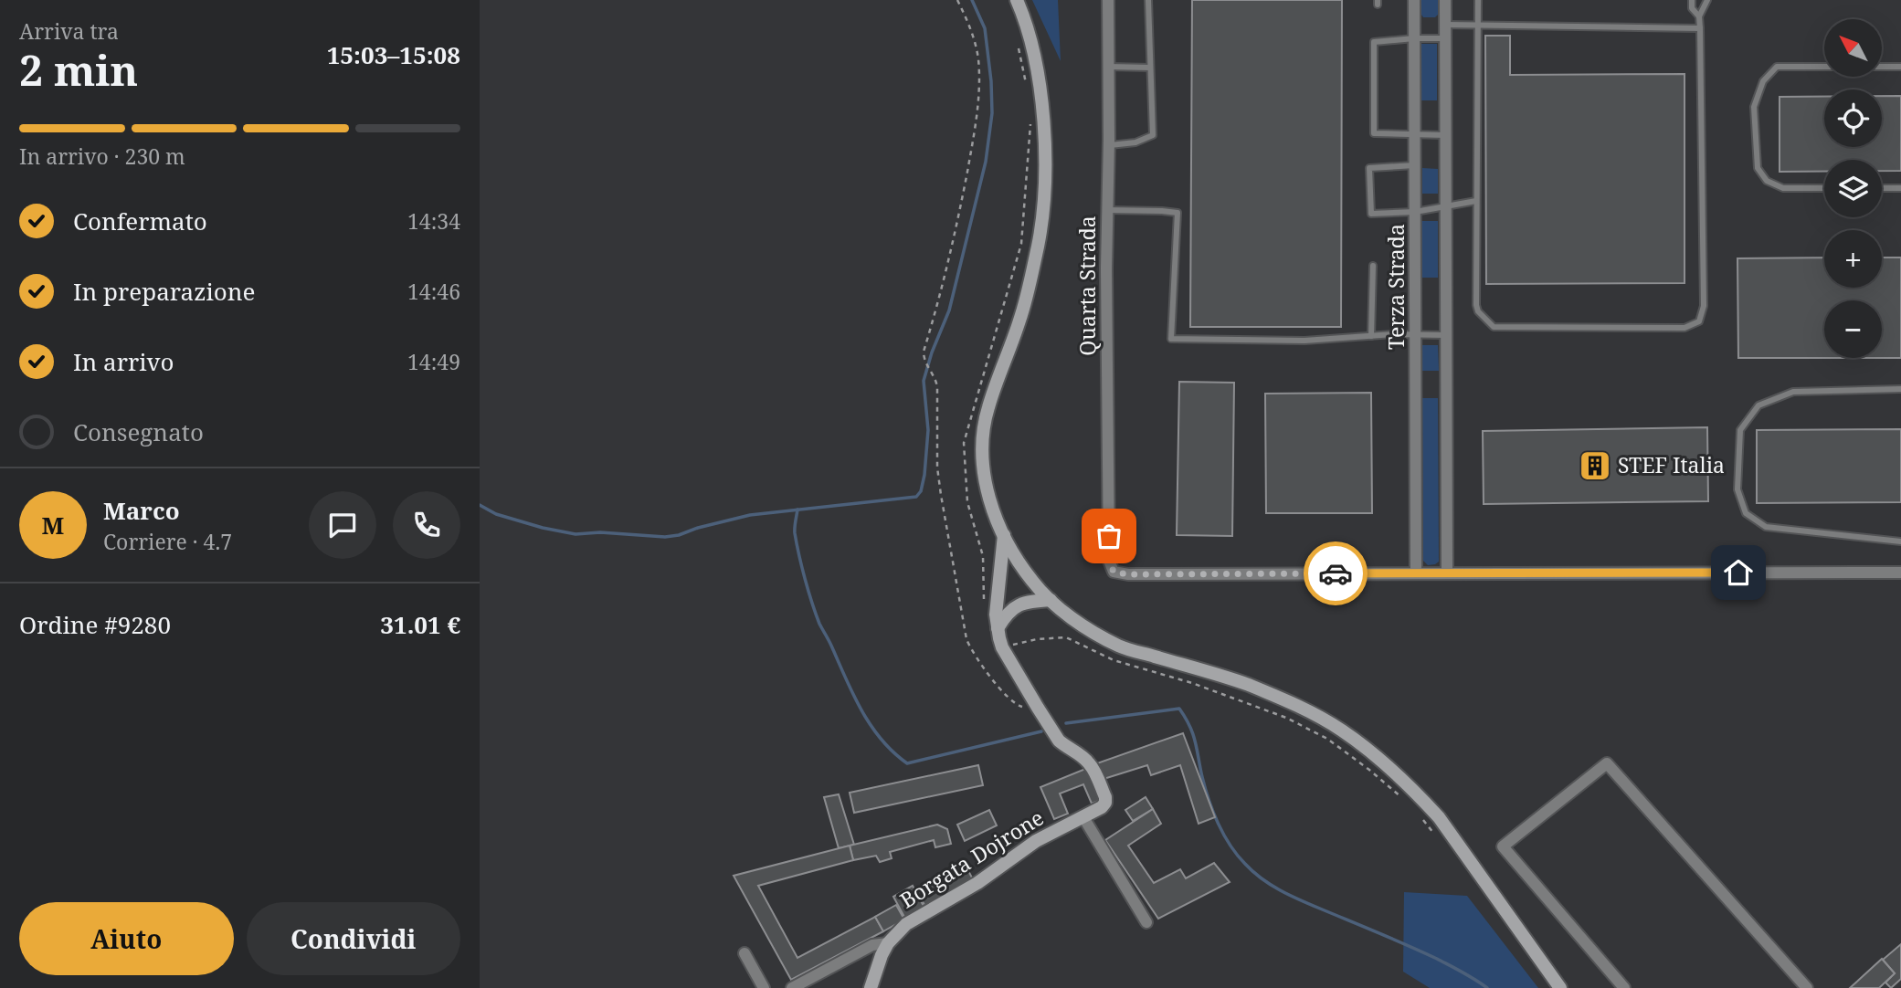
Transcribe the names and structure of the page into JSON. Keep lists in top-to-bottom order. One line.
{"streets":{"street":["Quarta Strada","Terza Strada","Borgata Dojrone"]},"crossings":[["Quarta Strada","Terza Strada"]],"places":{"building":["STEF Italia"]},"north":"top left","page":{"heading":["2 min","Arriva tra","15:03–15:08"],"panel":["Marco","Corriere · 4.7","Ordine #9280","31.01 €"],"map_buttons":["+","−"],"bar":"In arrivo · 230 m","list":[["Confermato","14:34"],["In preparazione","14:46"],["In arrivo","14:49"],"Consegnato"],"round":"M","buttons":["Aiuto","Condividi"]}}
